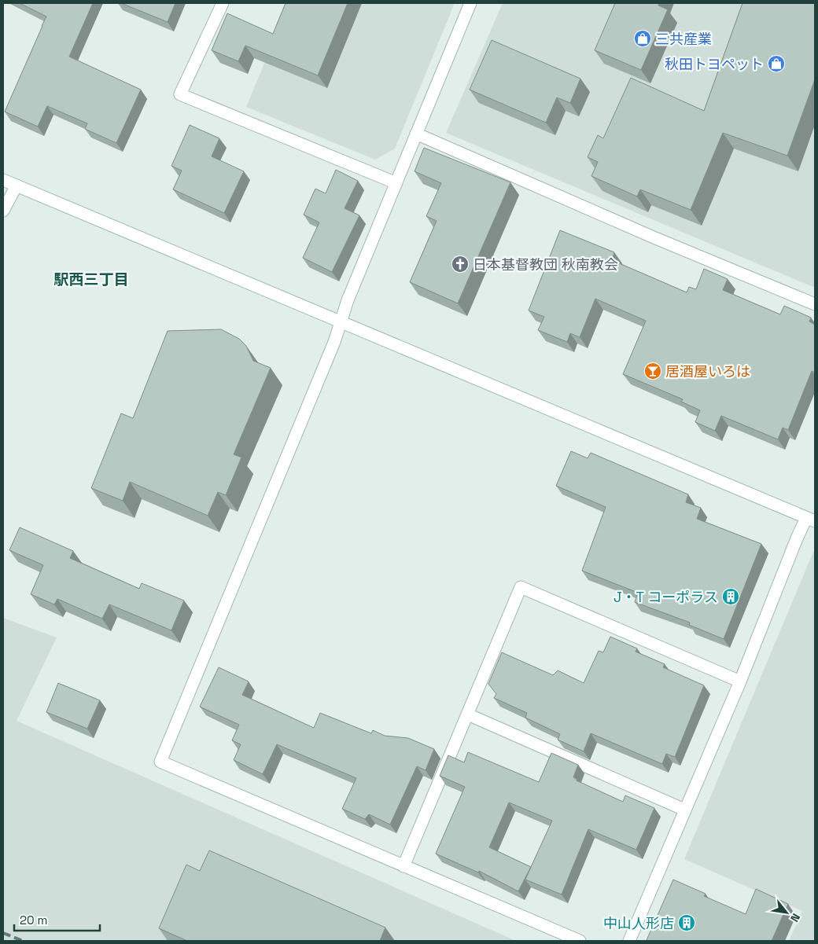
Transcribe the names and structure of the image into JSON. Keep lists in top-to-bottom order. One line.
{"districts":["駅西三丁目"],"places":{"shop":["三共産業","秋田トヨペット"],"church":["日本基督教団 秋南教会"],"bar":["居酒屋いろは"],"building":["J・T コーポラス","中山人形店"]},"scale_bar":"20 m","north":"bottom right"}
